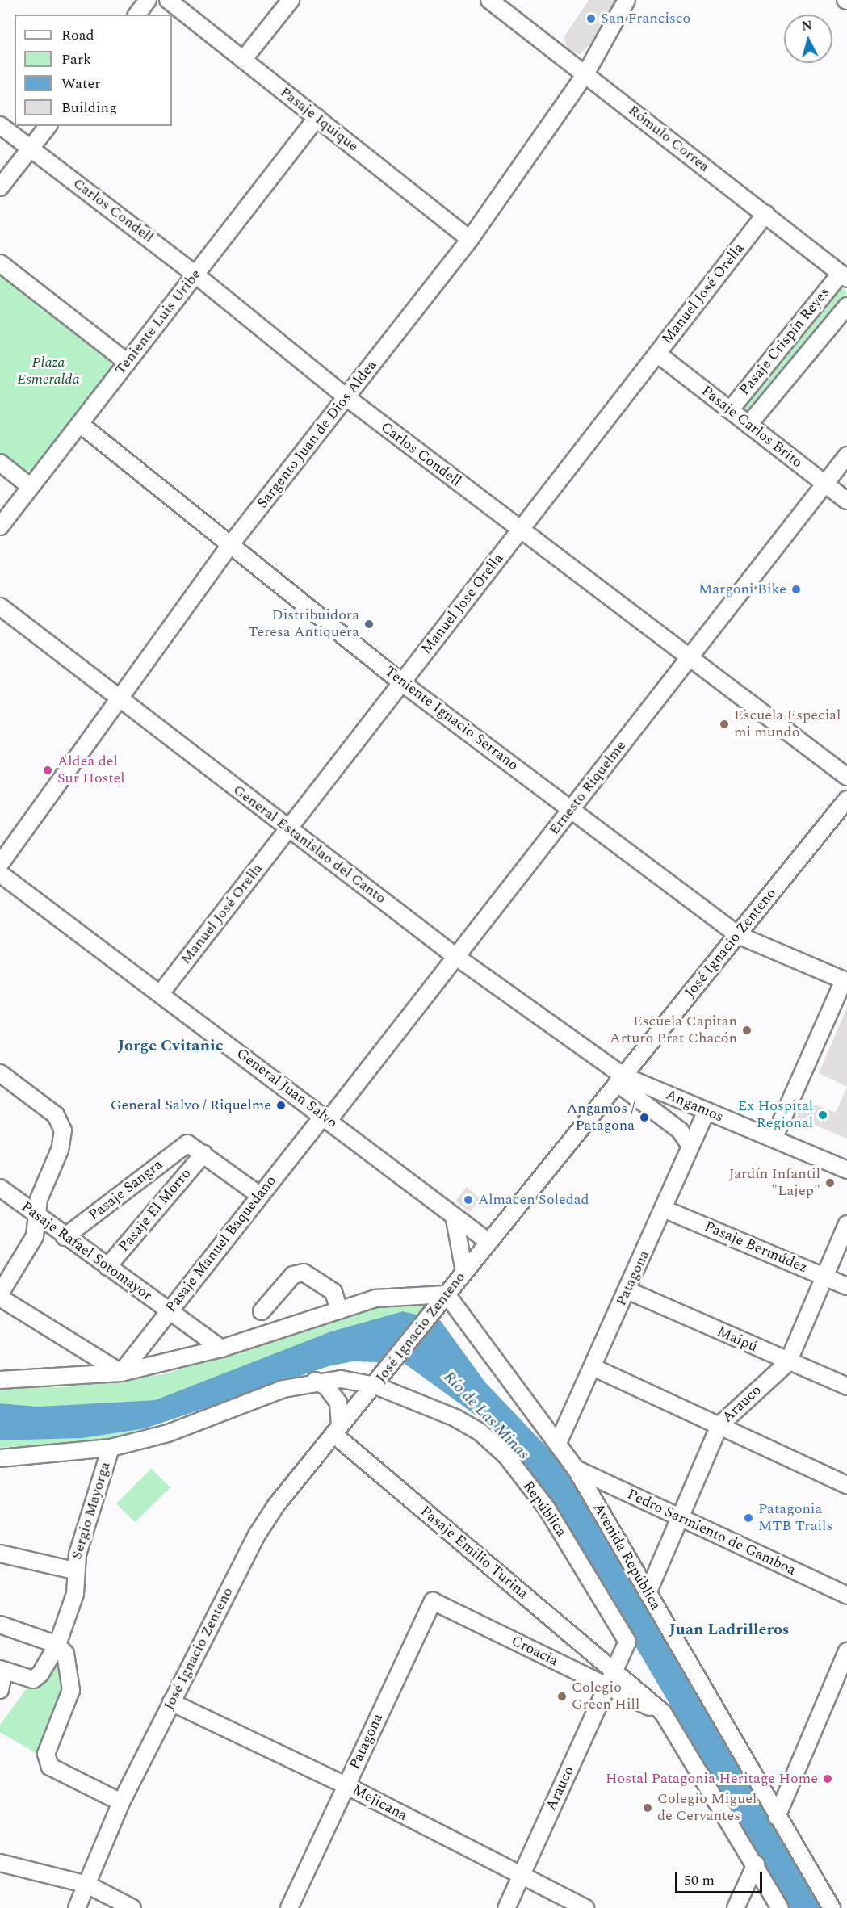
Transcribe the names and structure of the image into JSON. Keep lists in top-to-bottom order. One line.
{"streets":{"street":["Pasaje Iquique","Rómulo Correa","Carlos Condell","Manuel José Orella","Teniente Luis Uribe","Pasaje Crispín Reyes","Pasaje Carlos Brito","Sargento Juan de Dios Aldea","Teniente Ignacio Serrano","Ernesto Riquelme","General Estanislao del Canto","José Ignacio Zenteno","General Juan Salvo","Angamos","Pasaje Sangra","Pasaje El Morro","Pasaje Manuel Baquedano","Pasaje Bermúdez","Pasaje Rafael Sotomayor","Patagona","Maipú","Arauco","República","Sergio Mayorga","Pedro Sarmiento de Gamboa","Pasaje Emilio Turina","Avenida República","Croacia","Mejicana"]},"crossings":[["Pasaje Iquique","Teniente Luis Uribe"],["Pasaje Iquique","Sargento Juan de Dios Aldea"],["Rómulo Correa","Manuel José Orella"],["Rómulo Correa","Pasaje Crispín Reyes"],["Rómulo Correa","Sargento Juan de Dios Aldea"],["Carlos Condell","Manuel José Orella"],["Carlos Condell","Teniente Luis Uribe"],["Carlos Condell","Sargento Juan de Dios Aldea"],["Carlos Condell","Ernesto Riquelme"],["Manuel José Orella","Pasaje Carlos Brito"],["Manuel José Orella","Teniente Ignacio Serrano"],["Manuel José Orella","General Estanislao del Canto"],["Manuel José Orella","General Juan Salvo"],["Teniente Luis Uribe","Teniente Ignacio Serrano"],["Pasaje Crispín Reyes","Pasaje Carlos Brito"],["Pasaje Carlos Brito","Ernesto Riquelme"],["Sargento Juan de Dios Aldea","Teniente Ignacio Serrano"],["Sargento Juan de Dios Aldea","General Estanislao del Canto"],["Teniente Ignacio Serrano","Ernesto Riquelme"],["Teniente Ignacio Serrano","José Ignacio Zenteno"],["Teniente Ignacio Serrano","Angamos"],["Ernesto Riquelme","General Estanislao del Canto"],["Ernesto Riquelme","General Juan Salvo"],["Ernesto Riquelme","Pasaje Manuel Baquedano"],["General Estanislao del Canto","José Ignacio Zenteno"],["General Estanislao del Canto","Angamos"],["José Ignacio Zenteno","General Juan Salvo"],["José Ignacio Zenteno","Angamos"],["José Ignacio Zenteno","República"],["José Ignacio Zenteno","Pasaje Emilio Turina"],["José Ignacio Zenteno","Avenida República"],["José Ignacio Zenteno","Mejicana"],["General Juan Salvo","Pasaje Manuel Baquedano"],["Angamos","Patagona"],["Pasaje Sangra","Pasaje El Morro"],["Pasaje Sangra","Pasaje Rafael Sotomayor"],["Pasaje El Morro","Pasaje Rafael Sotomayor"],["Pasaje Manuel Baquedano","Pasaje Rafael Sotomayor"],["Pasaje Bermúdez","Patagona"],["Pasaje Bermúdez","Arauco"],["Patagona","Maipú"],["Patagona","Avenida República"],["Patagona","Croacia"],["Patagona","Mejicana"],["Maipú","Arauco"],["Arauco","República"],["Arauco","Pedro Sarmiento de Gamboa"],["Arauco","Pasaje Emilio Turina"],["Arauco","Avenida República"],["Arauco","Croacia"],["Arauco","Mejicana"],["República","Pasaje Emilio Turina"],["Pedro Sarmiento de Gamboa","Avenida República"],["Pasaje Emilio Turina","Croacia"]],"districts":["Jorge Cvitanic","Juan Ladrilleros"],"water":["Río de Las Minas"],"parks":["Plaza Esmeralda"],"places":["San Francisco","Margoni Bike","Distribuidora Teresa Antiquera","Escuela Especial mi mundo","Aldea del Sur Hostel","Escuela Capitan Arturo Prat Chacón","General Salvo / Riquelme","Ex Hospital Regional","Angamos / Patagona","Jardín Infantil \"Lajep\"","Almacen Soledad","Patagonia MTB Trails","Colegio Green Hill","Hostal Patagonia Heritage Home","Colegio Miguel de Cervantes"],"legend":["Road","Park","Water","Building"],"scale_bar":"50 m","north":"top"}
